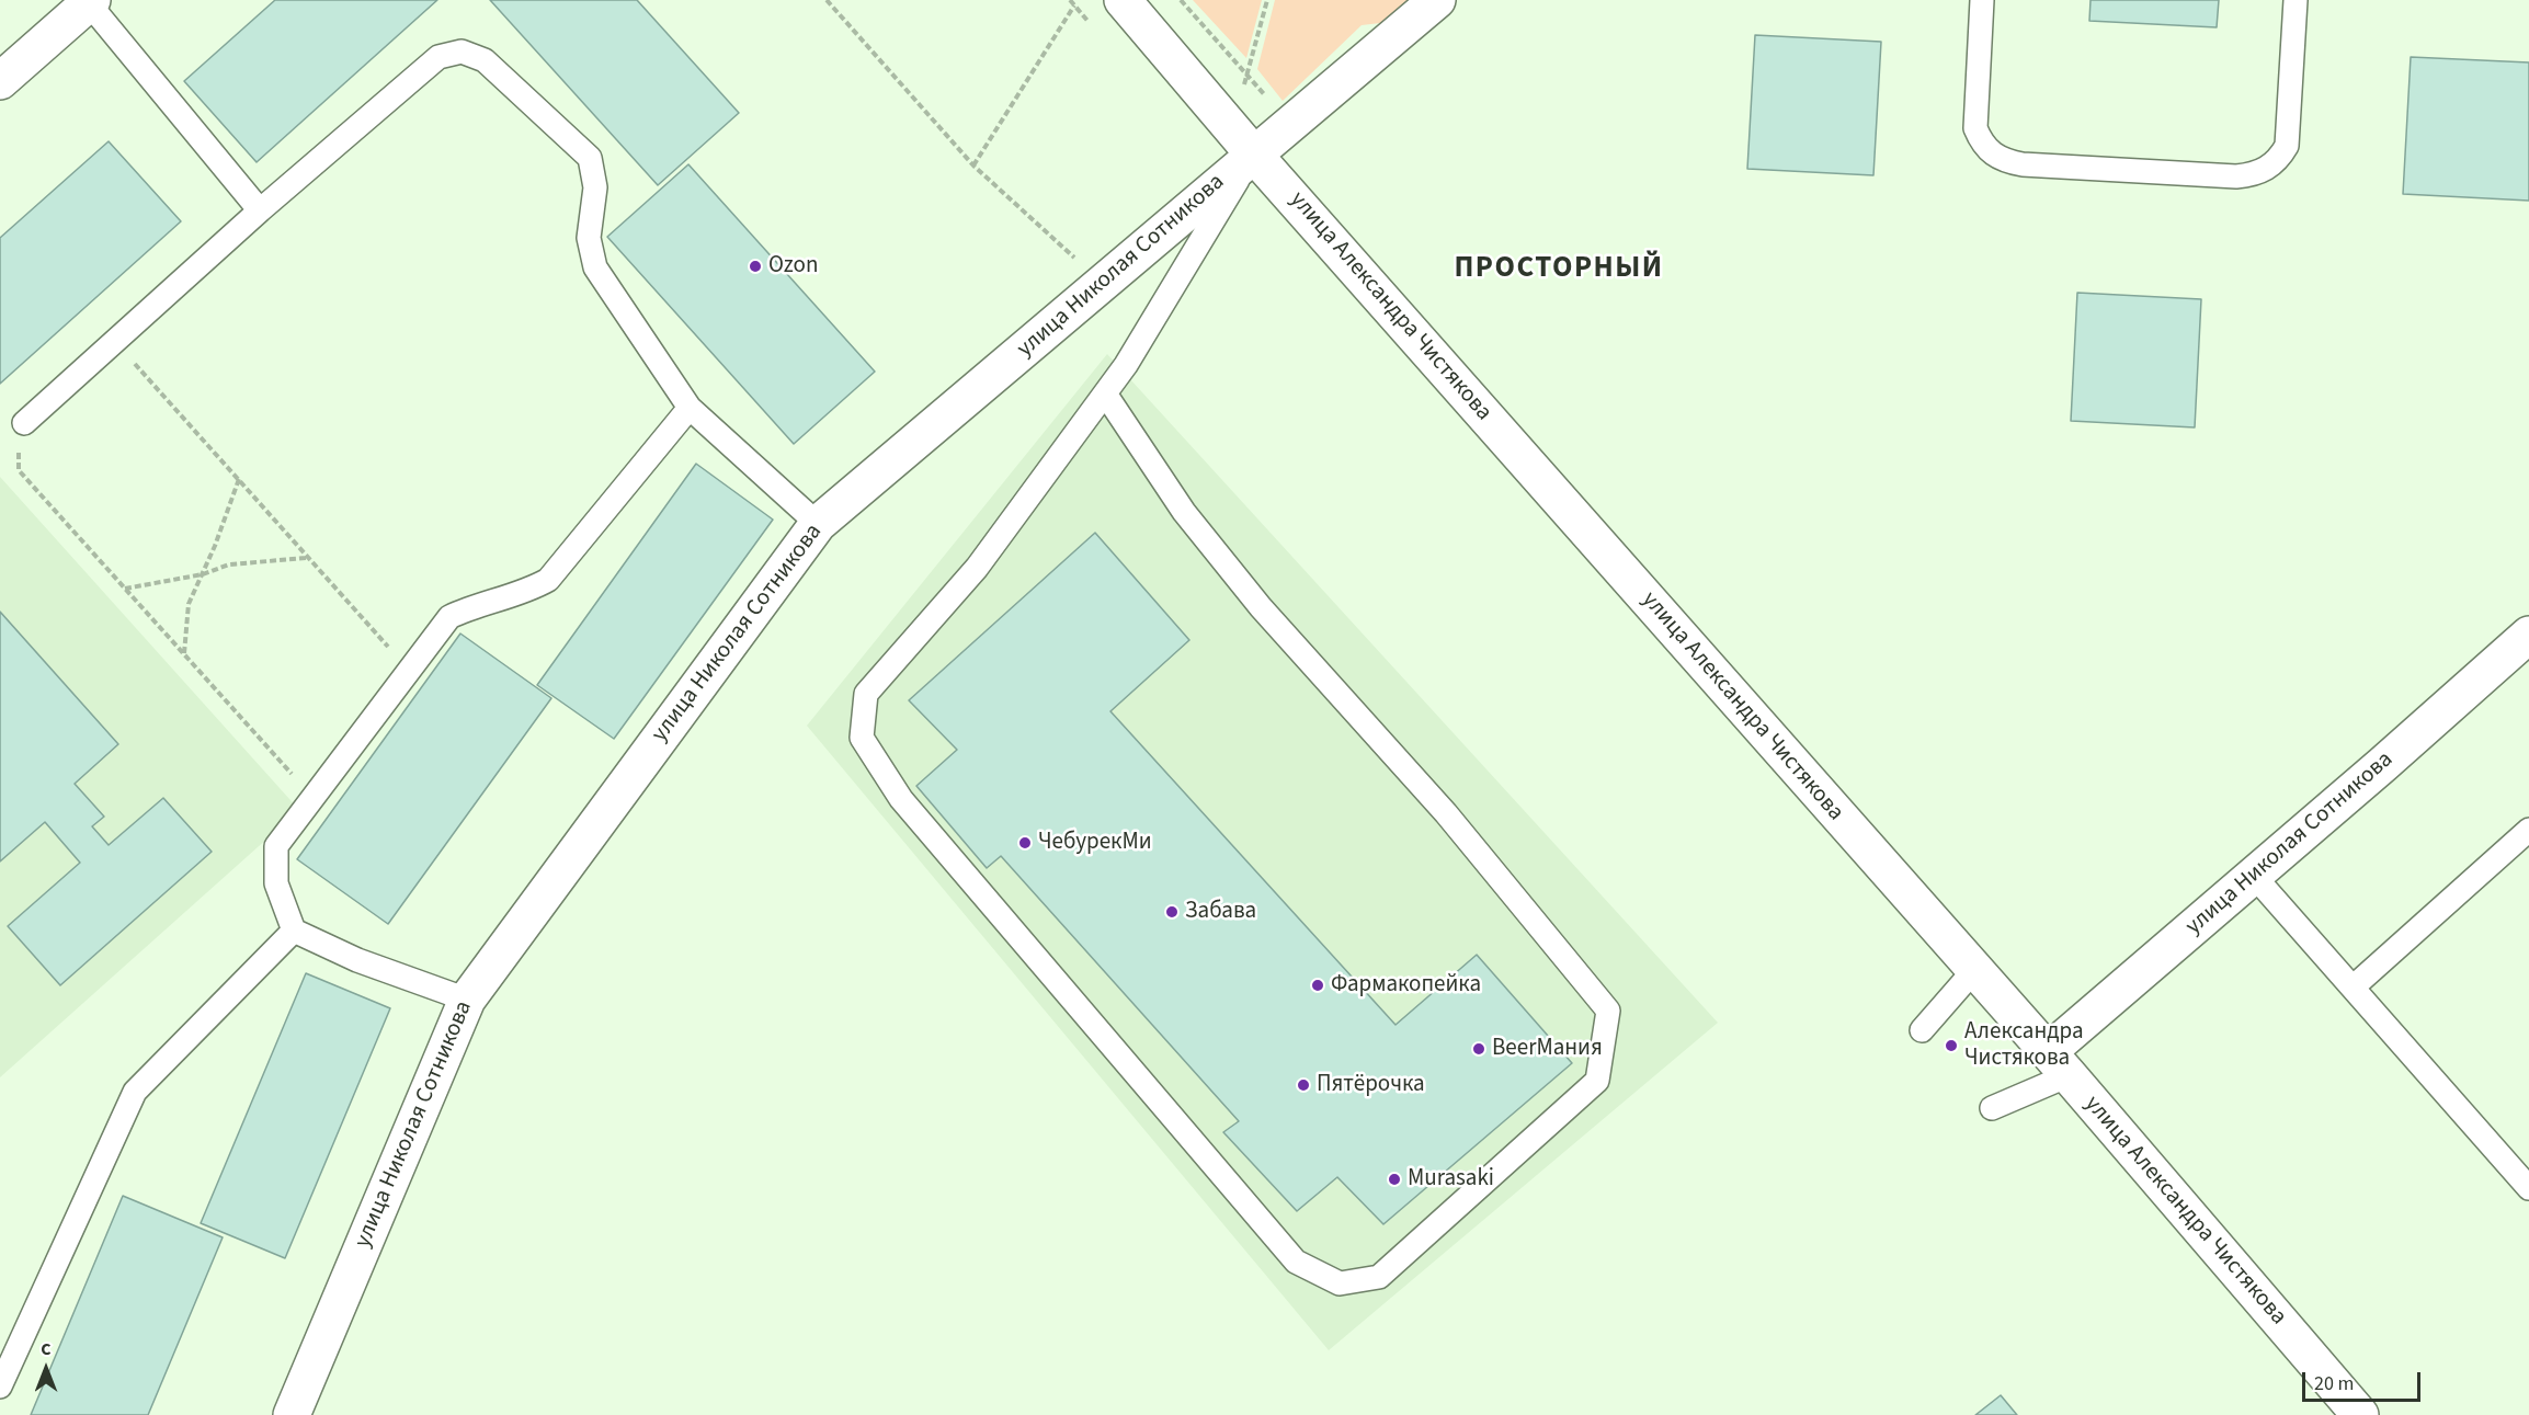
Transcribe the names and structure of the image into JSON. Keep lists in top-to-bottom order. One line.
{"streets":{"street":["улица Николая Сотникова","улица Александра Чистякова"]},"crossings":[["улица Николая Сотникова","улица Александра Чистякова"]],"districts":["ПРОСТОРНЫЙ"],"places":["Ozon","ЧебурекМи","Забава","Фармакопейка","Александра Чистякова","BeerМания","Пятёрочка","Murasaki"],"scale_bar":"20 m","north":"top"}
